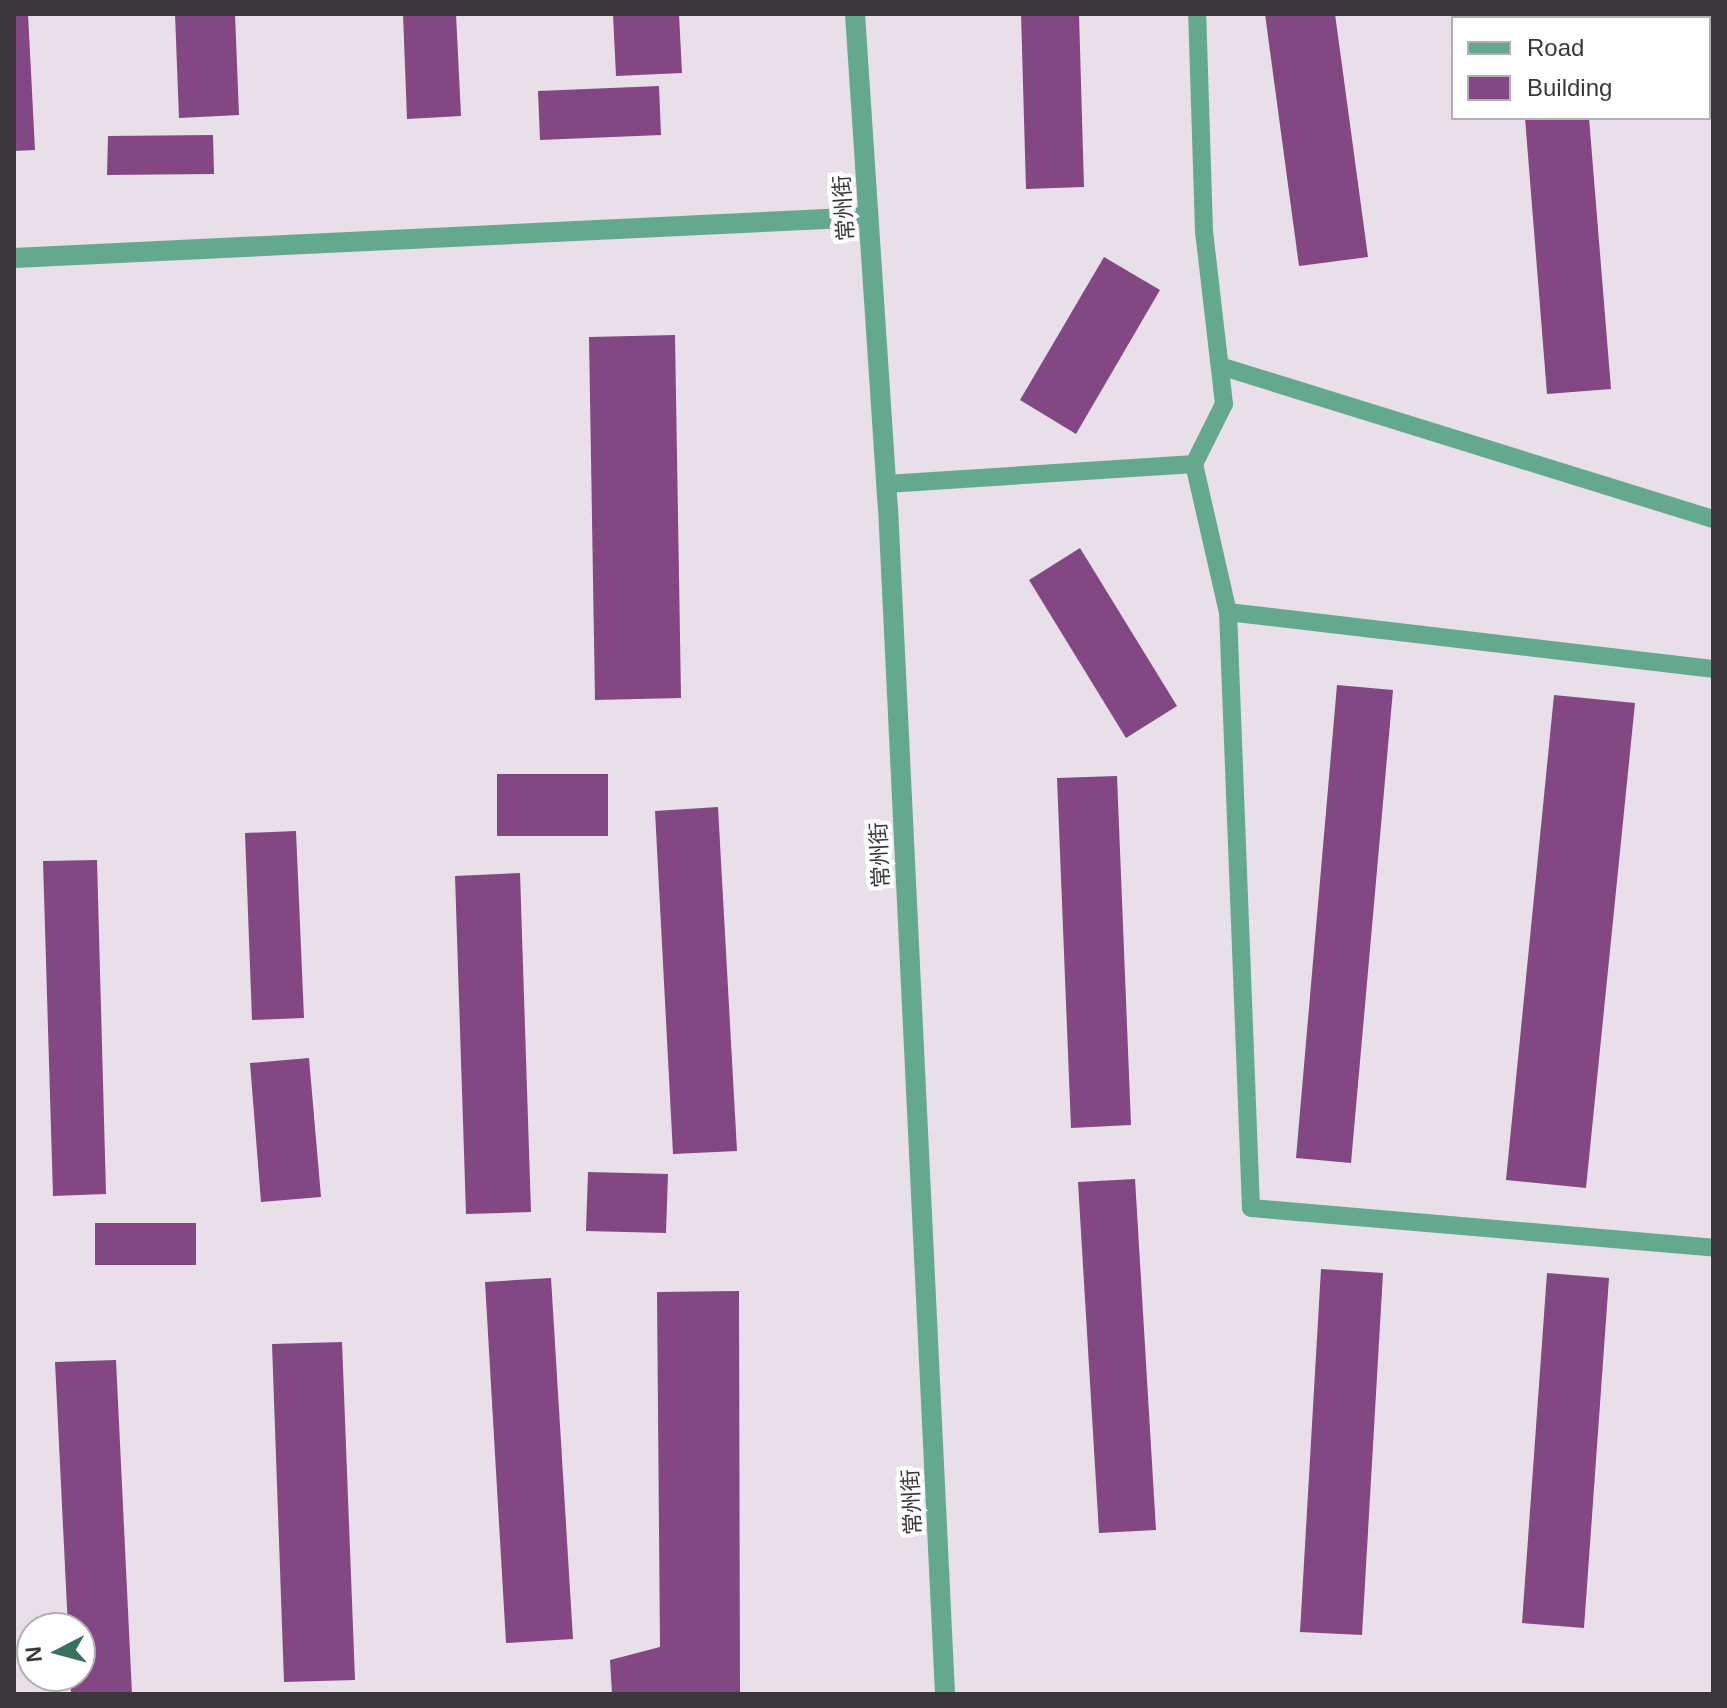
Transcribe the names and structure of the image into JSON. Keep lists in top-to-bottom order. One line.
{"streets":{"street":["常州街"]},"legend":["Road","Building"],"north":"left"}
